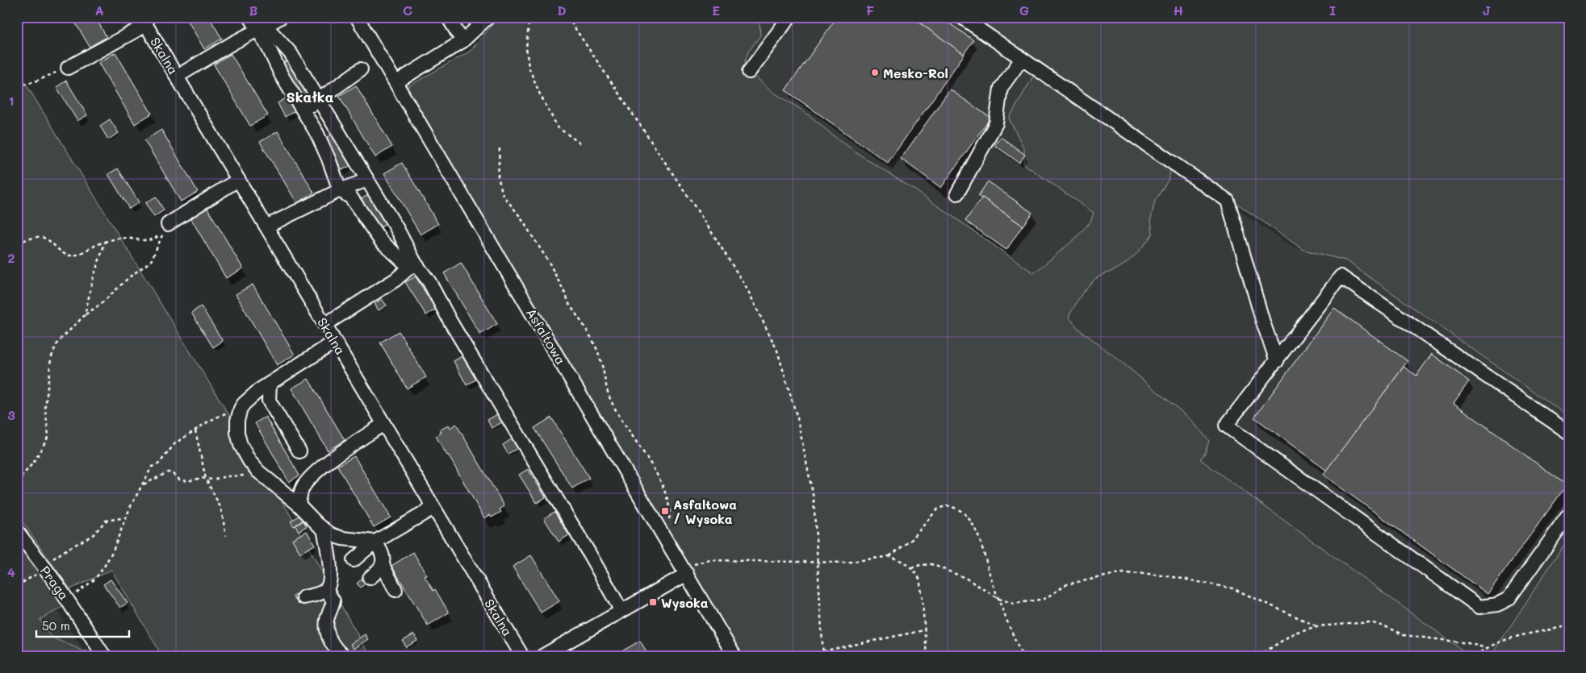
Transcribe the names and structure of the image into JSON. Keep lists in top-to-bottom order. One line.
{"streets":{"street":["Skalna","Asfaltowa","Praga"]},"districts":["Skałka"],"places":{"other":["Mesko-Rol"],"transit":["Asfaltowa / Wysoka","Wysoka"]},"scale_bar":"50 m","grid":{"columns":["A","B","C","D","E","F","G","H","I","J"],"rows":["1","2","3","4"]}}
